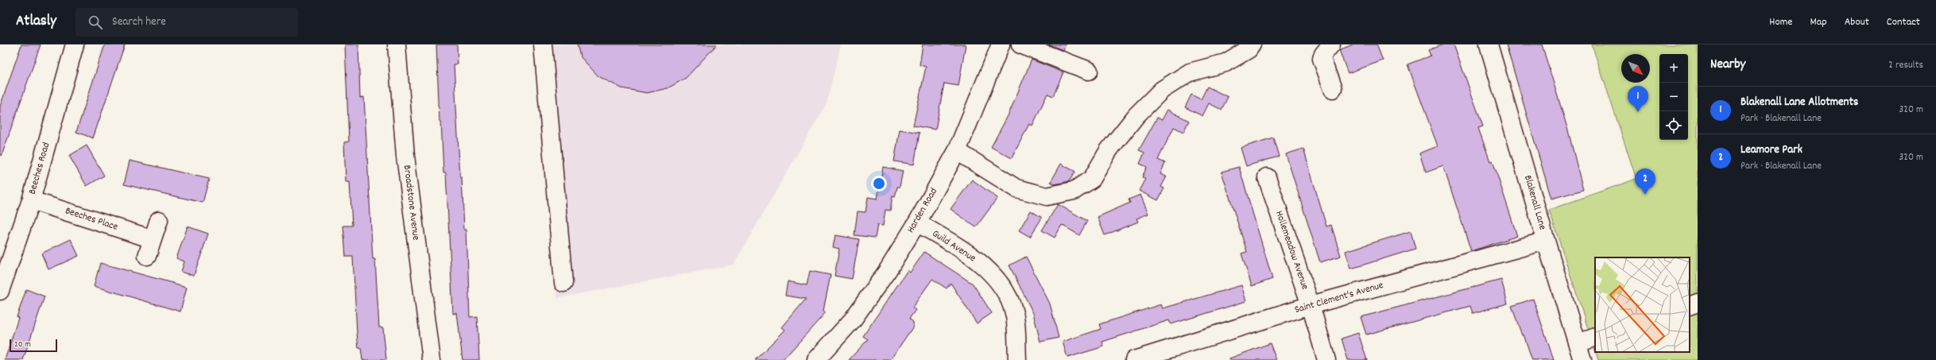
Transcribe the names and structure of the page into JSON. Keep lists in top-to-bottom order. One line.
{"streets":{"street":["Beeches Road","Broadstone Avenue","Blakenall Lane","Harden Road","Beeches Place","Guild Avenue","Hollemeadow Avenue","Saint Clement's Avenue"]},"crossings":[["Beeches Road","Beeches Place"],["Blakenall Lane","Saint Clement's Avenue"],["Harden Road","Guild Avenue"],["Hollemeadow Avenue","Saint Clement's Avenue"]],"scale_bar":"20 m","north":"bottom right","page":{"header":"Atlasly","search":"Search here","nav":["Home","Map","About","Contact"],"heading":["Nearby","2 results"],"map_buttons":["+","−"],"pins":["1","2"],"list":[{"mark":"1","name":"Blakenall Lane Allotments","note":"Park · Blakenall Lane","value":"320 m"},{"mark":"2","name":"Leamore Park","note":"Park · Blakenall Lane","value":"320 m"}],"scale":"20 m"}}
